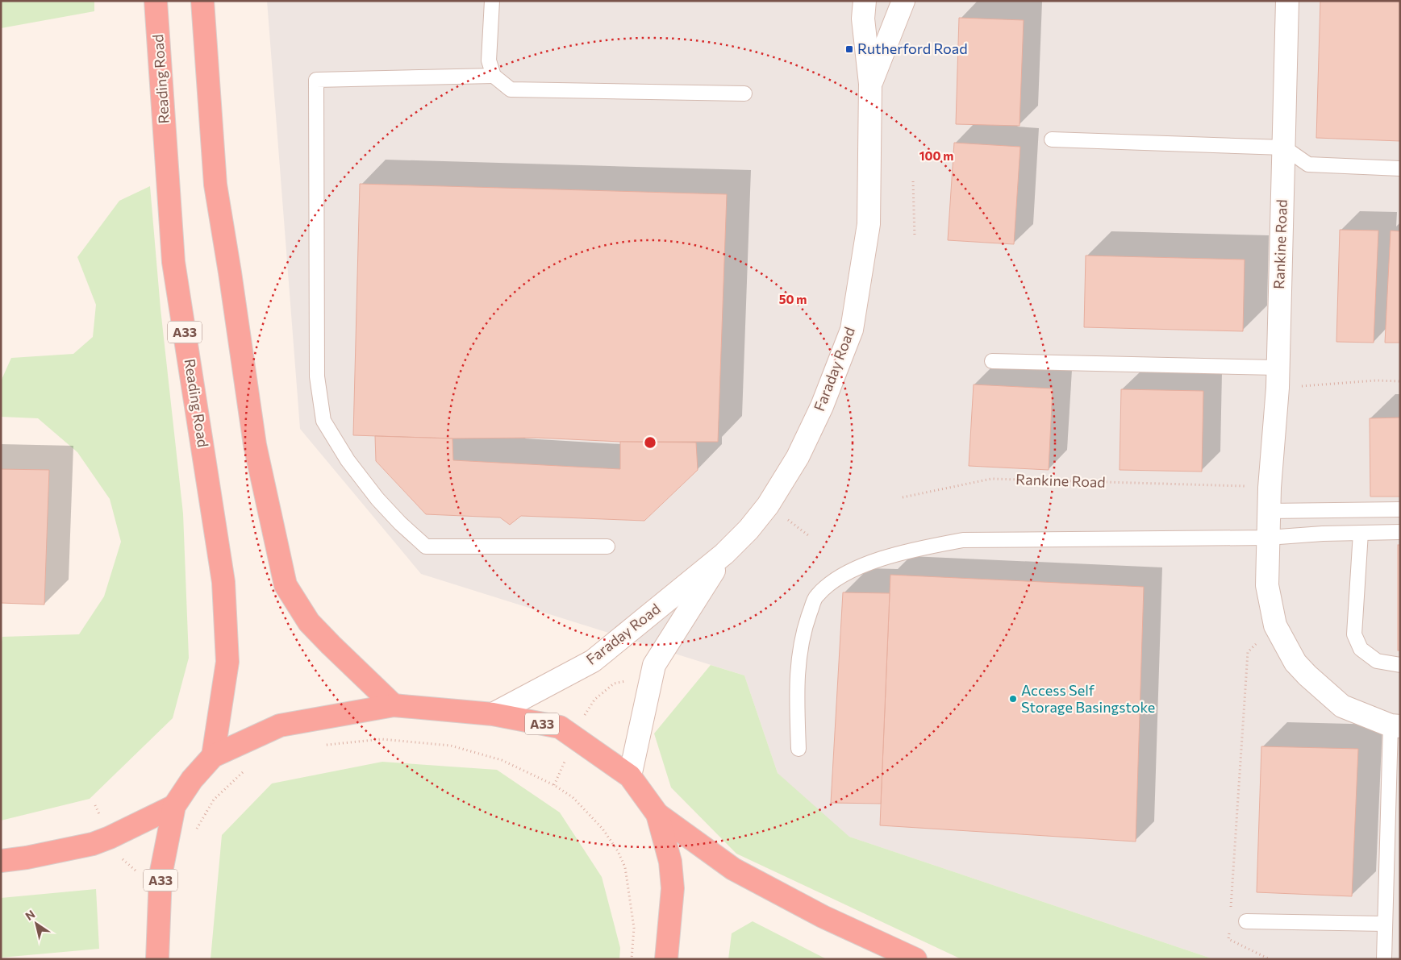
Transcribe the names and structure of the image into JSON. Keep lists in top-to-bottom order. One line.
{"streets":{"highway":["Reading Road","A33"],"street":["Rankine Road","Faraday Road"]},"crossings":[["Reading Road","A33"],["A33","Faraday Road"]],"places":{"transit":["Rutherford Road"],"other":["Access Self Storage Basingstoke"]},"north":"top left","rings":["100 m","50 m"]}
